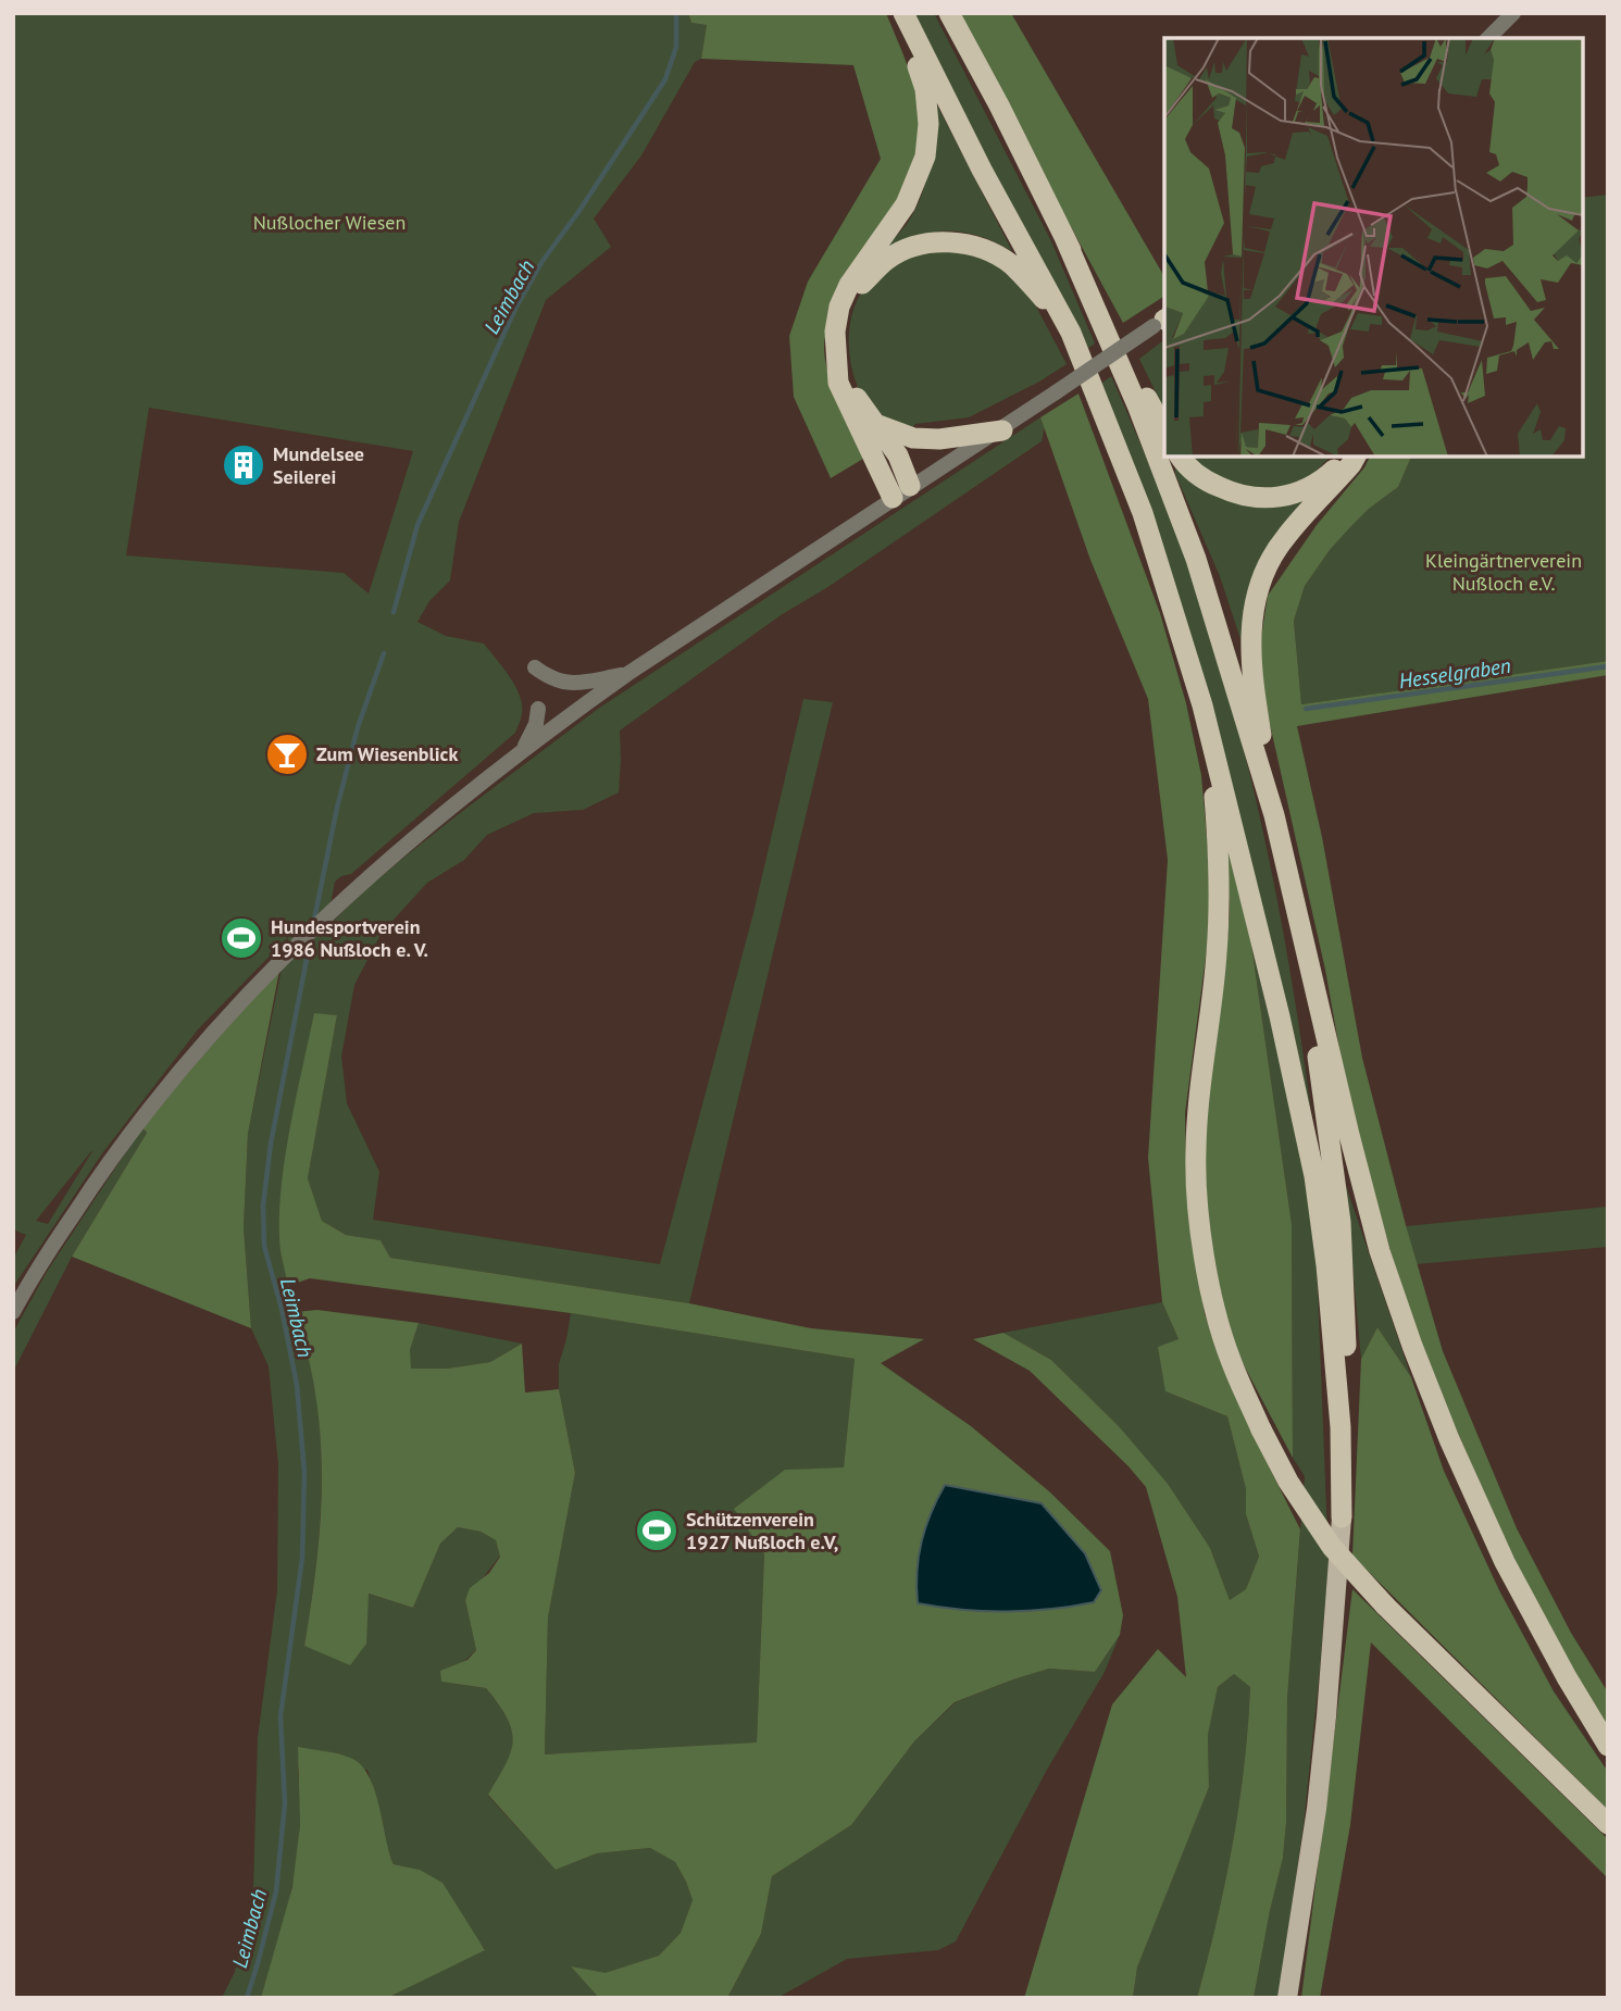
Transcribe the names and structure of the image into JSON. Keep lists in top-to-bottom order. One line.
{"water":["Leimbach","Hesselgraben"],"parks":["Nußlocher Wiesen","Kleingärtnerverein Nußloch e.V."],"places":{"building":["Mundelsee Seilerei"],"bar":["Zum Wiesenblick"],"sports":["Hundesportverein 1986 Nußloch e. V.","Schützenverein 1927 Nußloch e.V,"]}}
